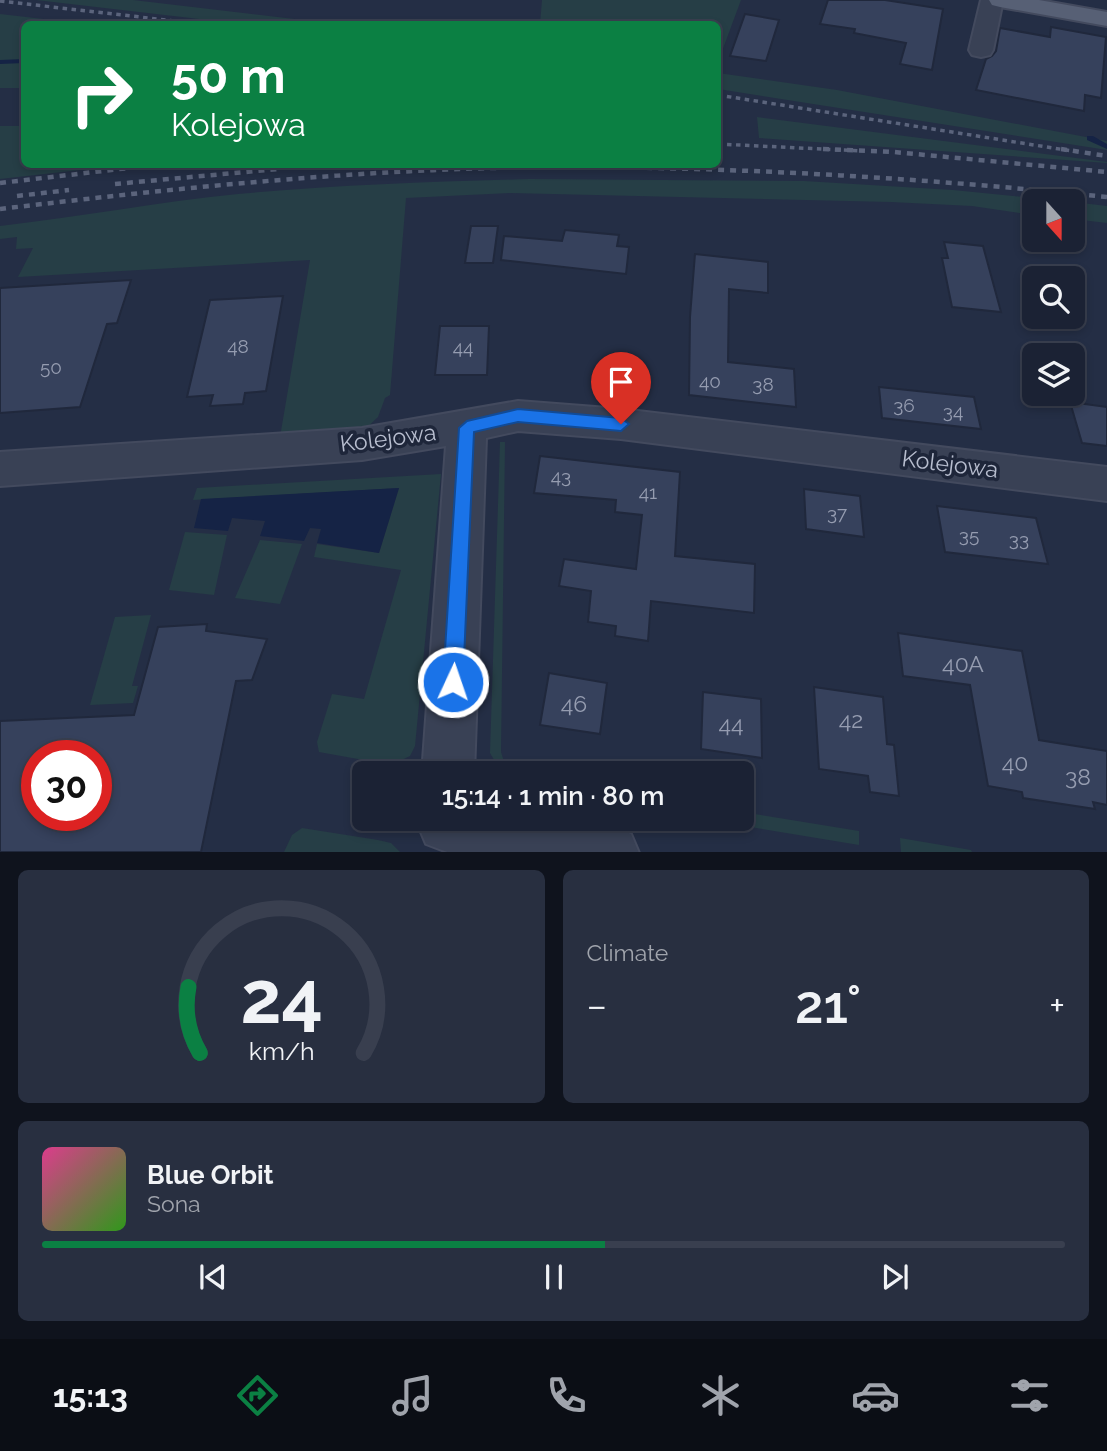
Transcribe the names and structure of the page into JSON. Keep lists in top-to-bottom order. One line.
{"streets":{"street":["Kolejowa"]},"house_numbers":["48","44","50","40","38","36","34","43","41","37","35","33","40A","46","42","44","40","38"],"north":"bottom","page":{"turn":["50 m","Kolejowa"],"limit":"30","trip":"15:14 · 1 min · 80 m","tile":"Climate","heat":["−","21°","+"],"song":["Blue Orbit","Sona"],"tabs":"15:13","gauge":["24","km/h"]}}
